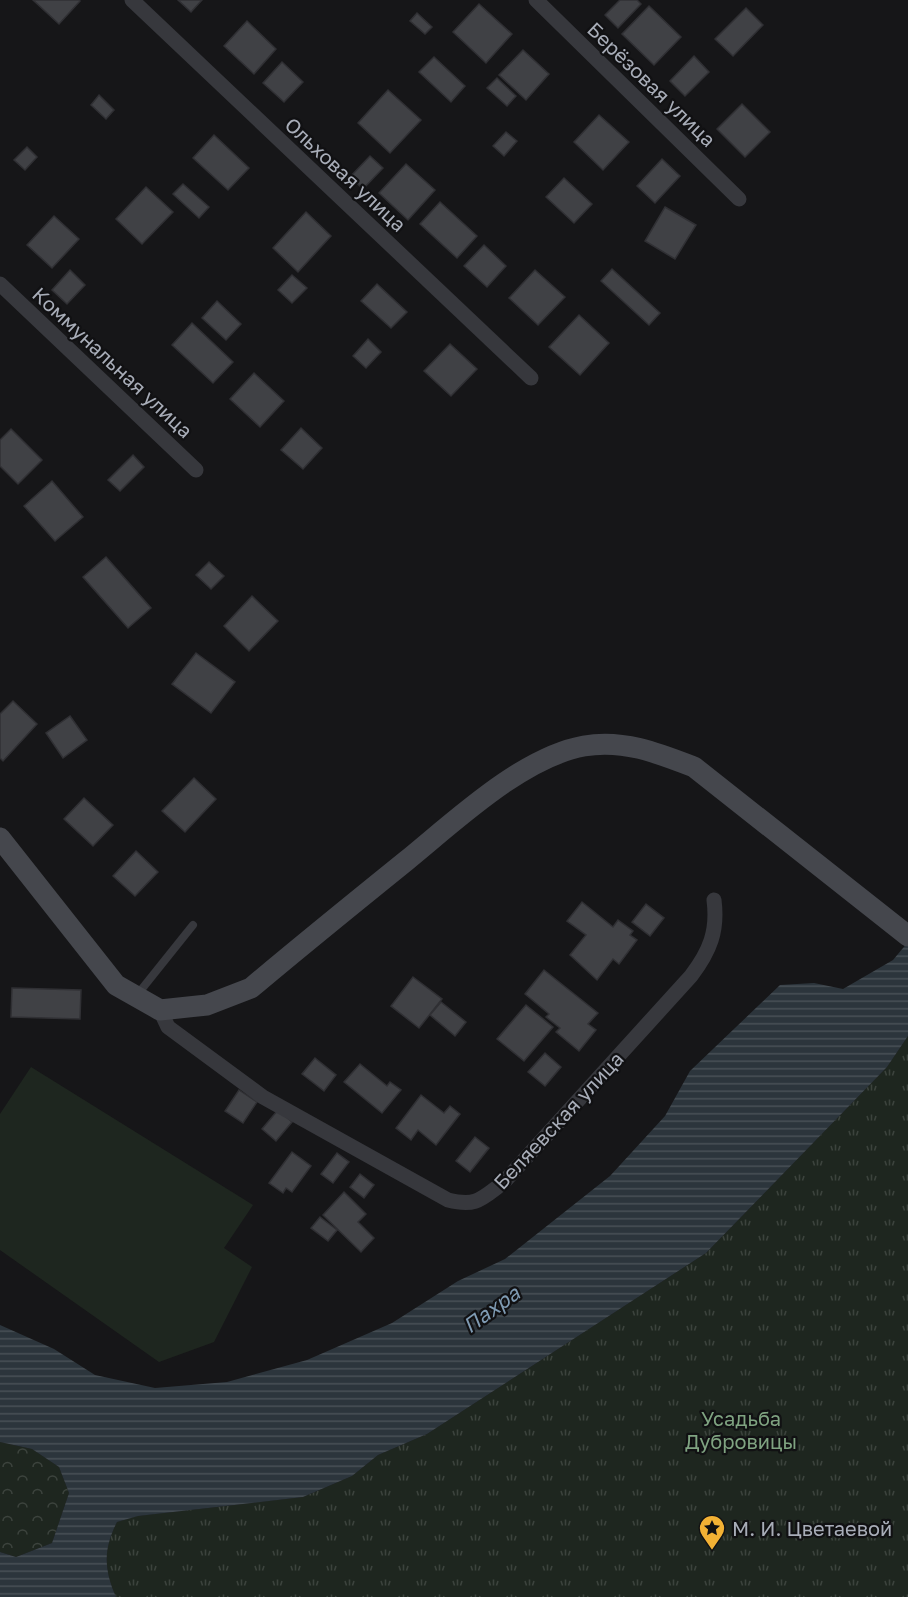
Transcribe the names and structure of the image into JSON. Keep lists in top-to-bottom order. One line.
{"streets":{"main road":["Беляевская улица"],"street":["Берёзовая улица","Ольховая улица","Коммунальная улица"]},"water":["Пахра"],"parks":["Усадьба Дубровицы"],"places":{"place":["М. И. Цветаевой"]}}
